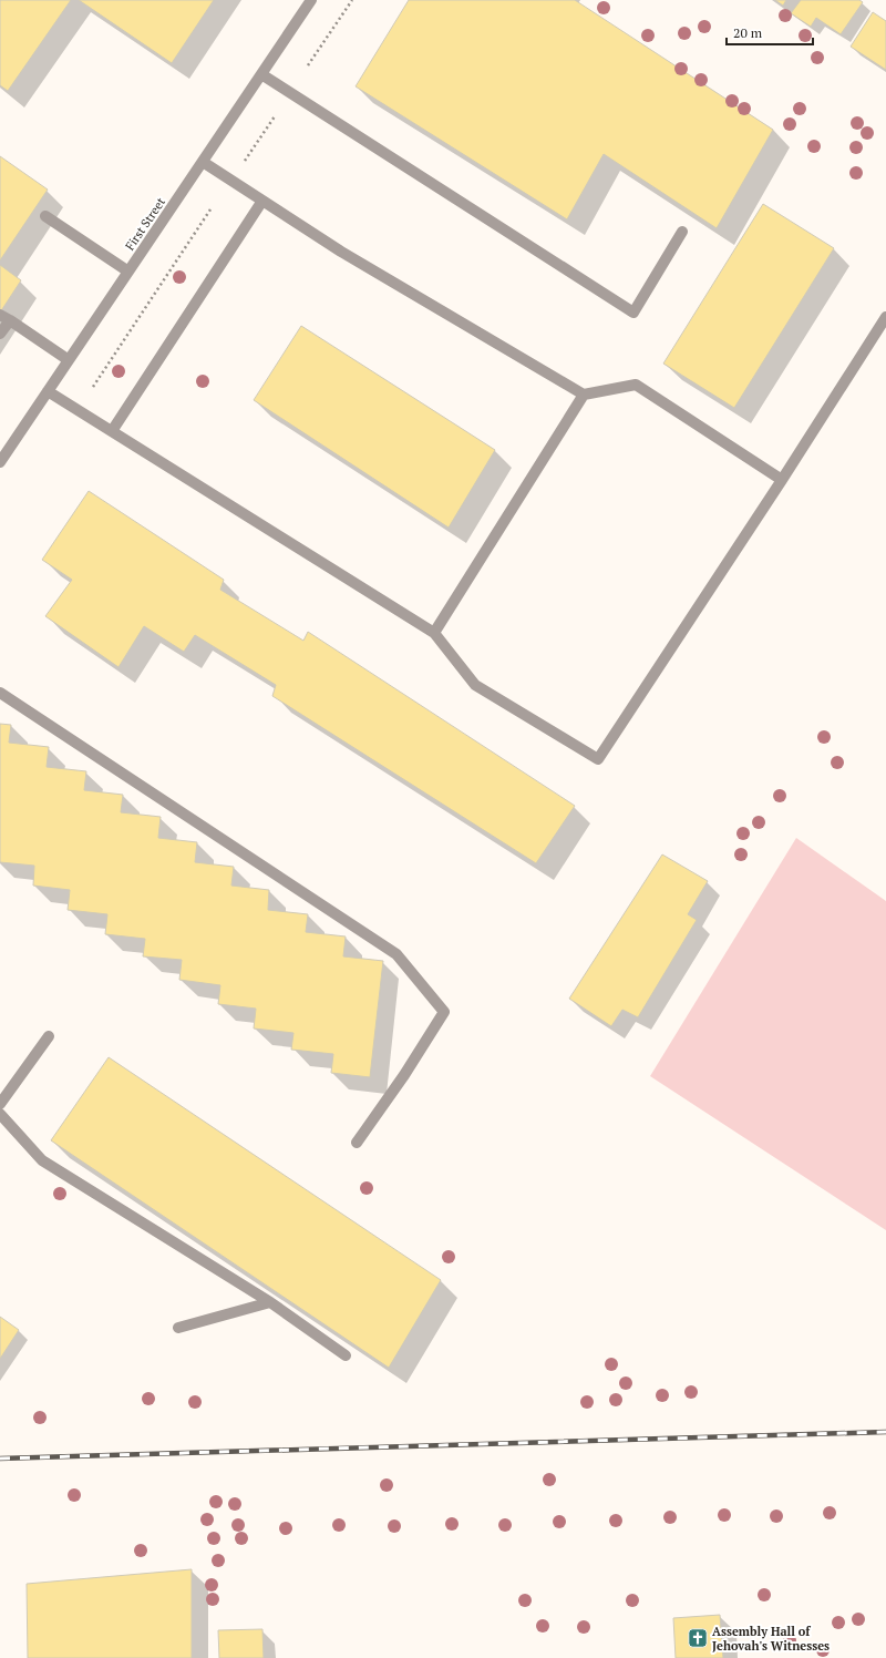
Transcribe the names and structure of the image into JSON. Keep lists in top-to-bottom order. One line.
{"streets":{"street":["First Street"]},"places":{"church":["Assembly Hall of Jehovah's Witnesses"]},"scale_bar":"20 m"}
